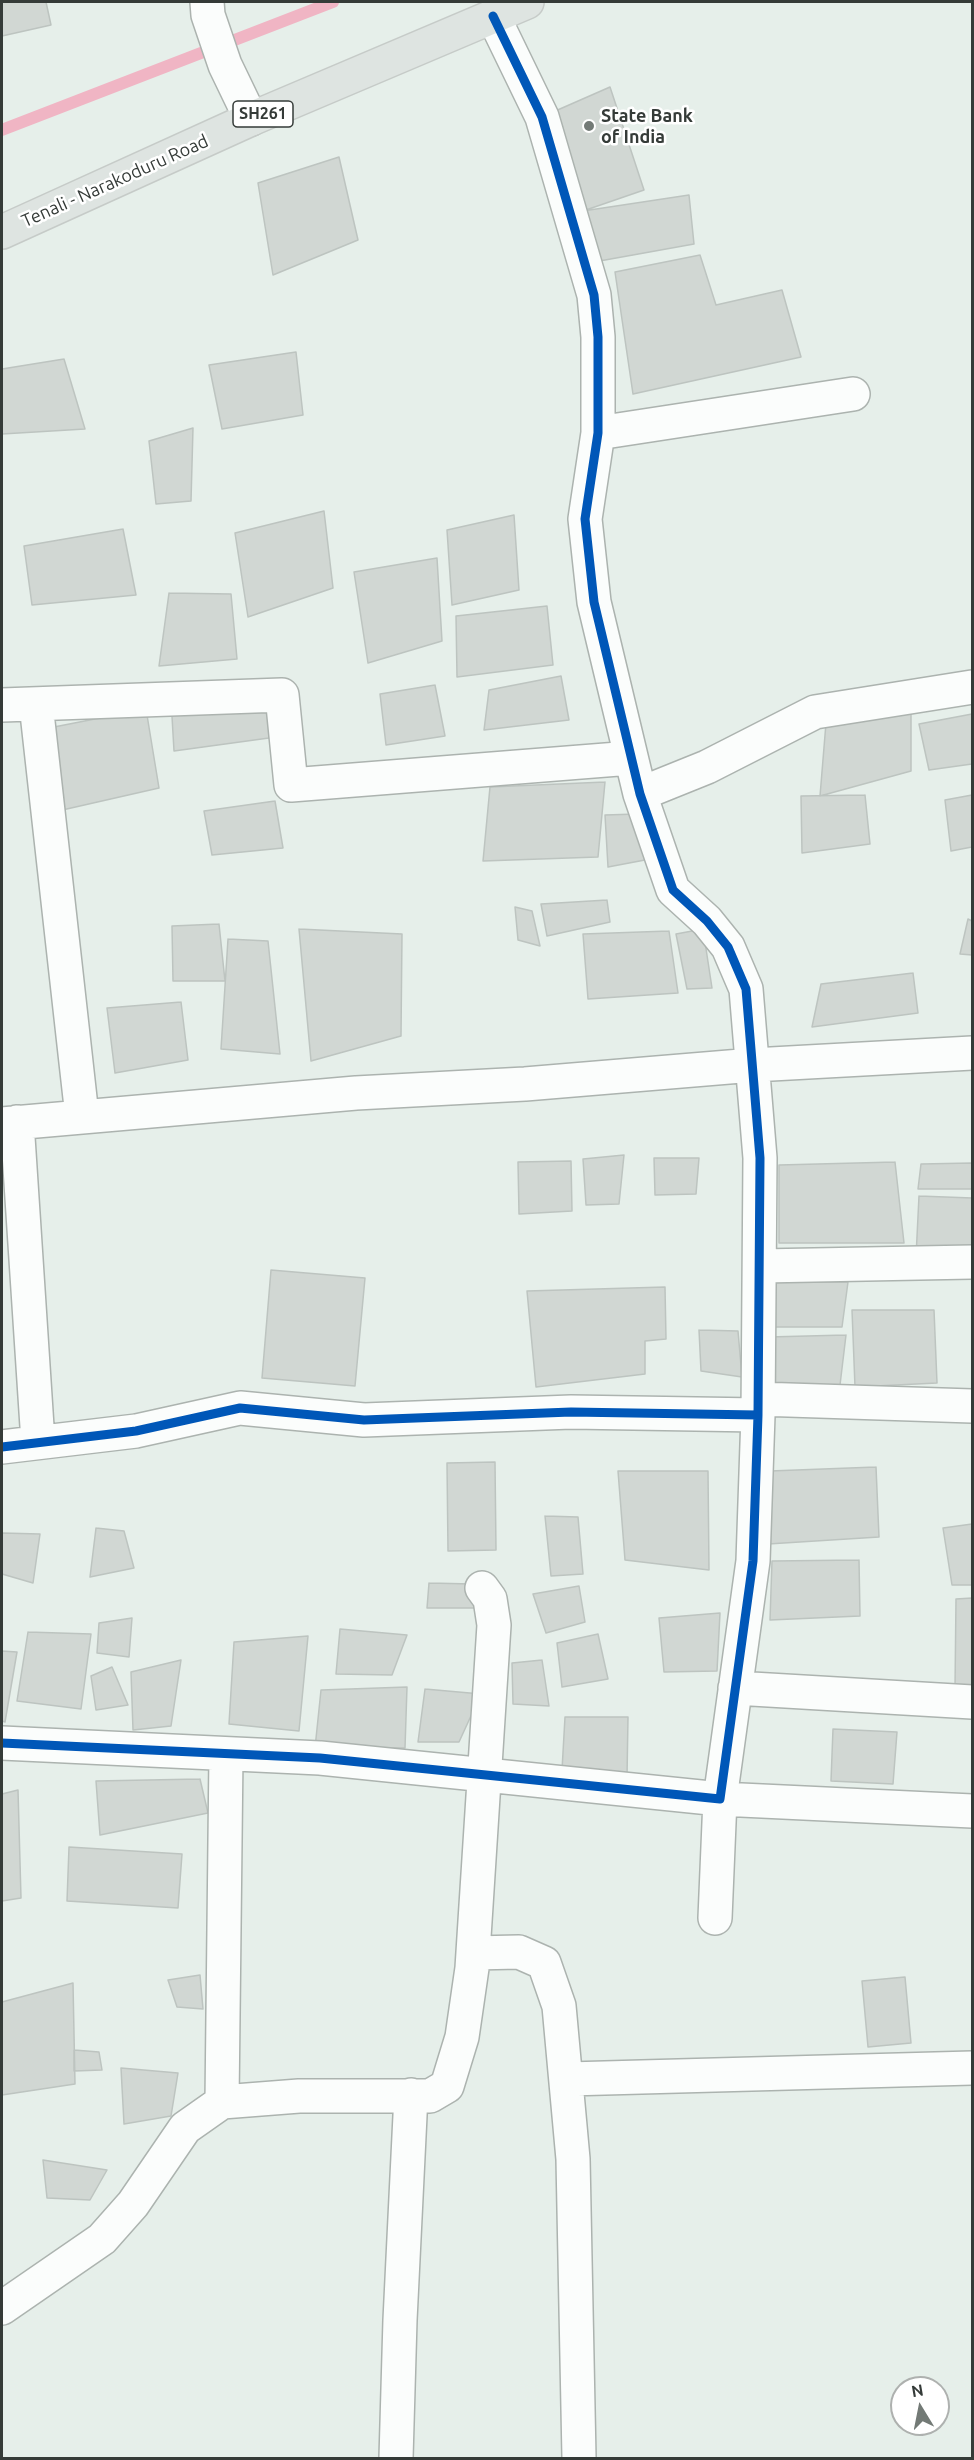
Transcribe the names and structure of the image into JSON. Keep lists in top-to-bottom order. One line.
{"streets":{"main road":["SH261","Tenali - Narakoduru Road"]},"places":["State Bank of India"],"north":"top"}
